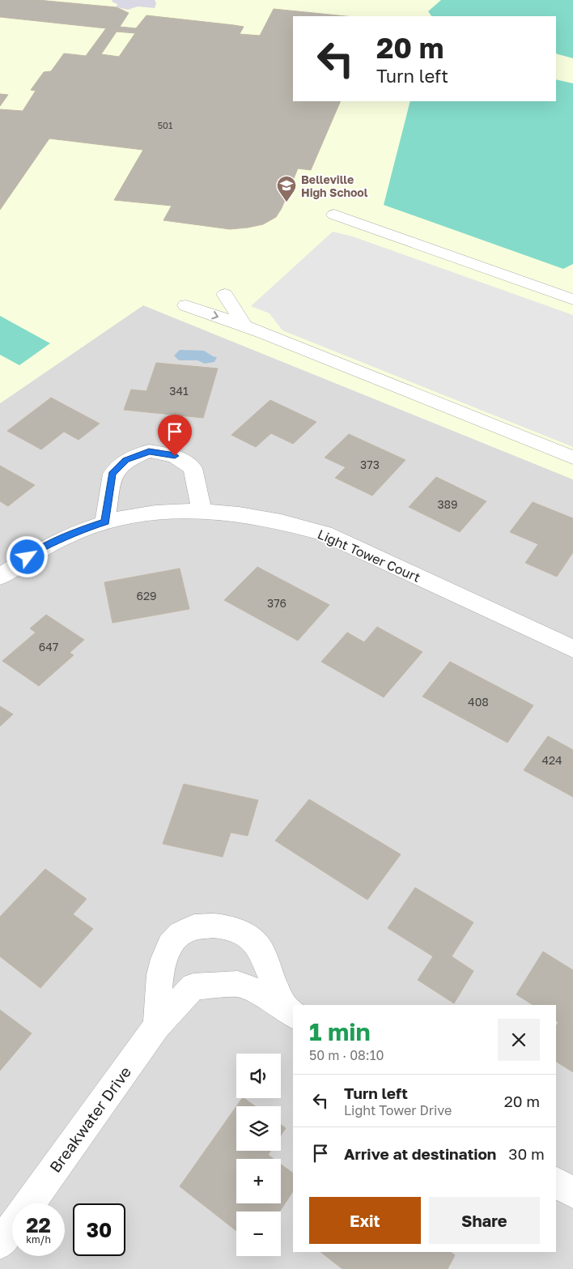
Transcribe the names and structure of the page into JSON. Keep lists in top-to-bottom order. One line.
{"streets":{"street":["Light Tower Court","Breakwater Drive"]},"places":{"school or university":["Belleville High School"]},"house_numbers":["501","341","373","389","629","376","647","408","424"],"page":{"turn":["20 m","Turn left"],"heading":["1 min","50 m · 08:10"],"map_buttons":["+","−"],"list":[{"name":"Turn left","note":"Light Tower Drive","value":"20 m"},{"name":"Arrive at destination","value":"30 m"}],"buttons":["Exit","Share"],"speed":"22 km/h","limit":"30"}}
